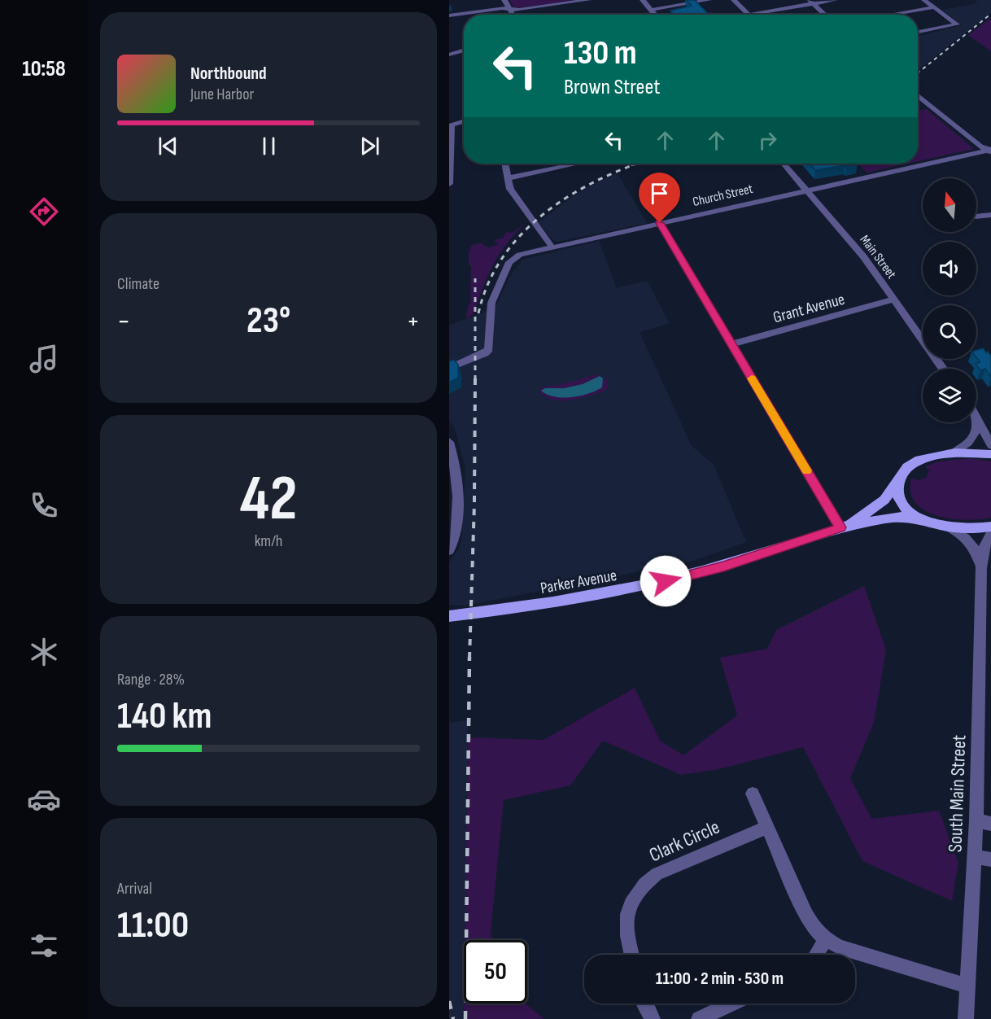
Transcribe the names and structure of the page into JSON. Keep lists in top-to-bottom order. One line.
{"streets":{"main road":["Parker Avenue"],"street":["Church Street","Main Street","Grant Avenue","South Main Street","Clark Circle"]},"crossings":[["Church Street","Main Street"],["Main Street","Grant Avenue"],["Parker Avenue","South Main Street"]],"north":"top","page":{"tabs":"10:58","turn":["130 m","Brown Street"],"song":["Northbound","June Harbor"],"tile":["Climate",["42","km/h"],["Range · 28%","140 km"],["Arrival","11:00"]],"heat":["−","23°","+"],"limit":"50","trip":"11:00 · 2 min · 530 m"}}
